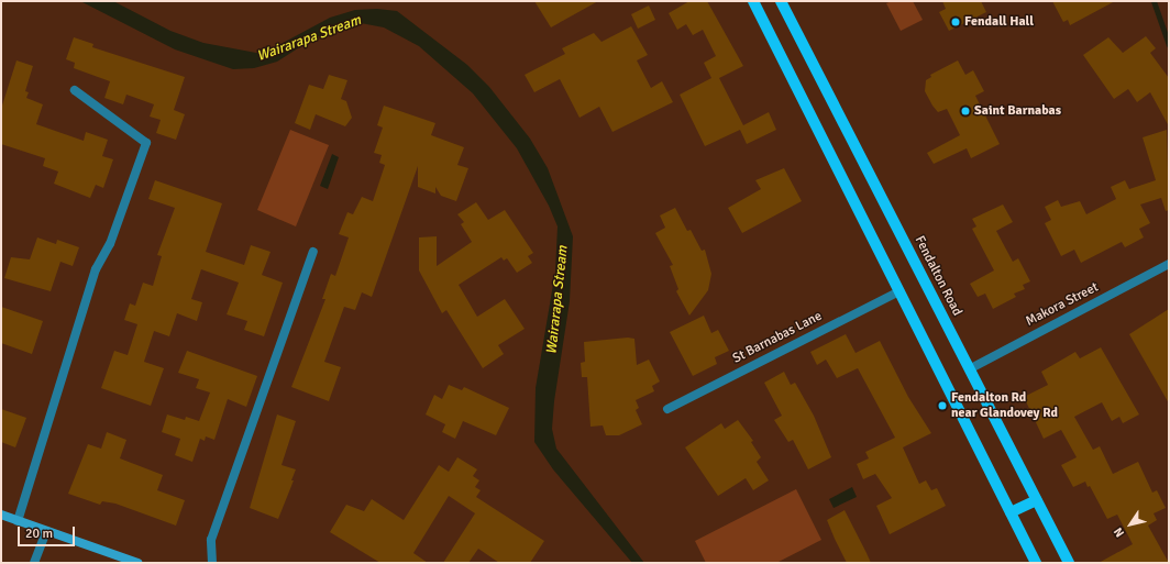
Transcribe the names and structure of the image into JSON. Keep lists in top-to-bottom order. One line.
{"streets":{"main road":["Fendalton Road"],"street":["Makora Street","St Barnabas Lane"]},"crossings":[["Fendalton Road","Makora Street"]],"water":["Wairarapa Stream"],"places":["Fendall Hall","Saint Barnabas","Fendalton Rd near Glandovey Rd"],"scale_bar":"20 m","north":"bottom left"}
